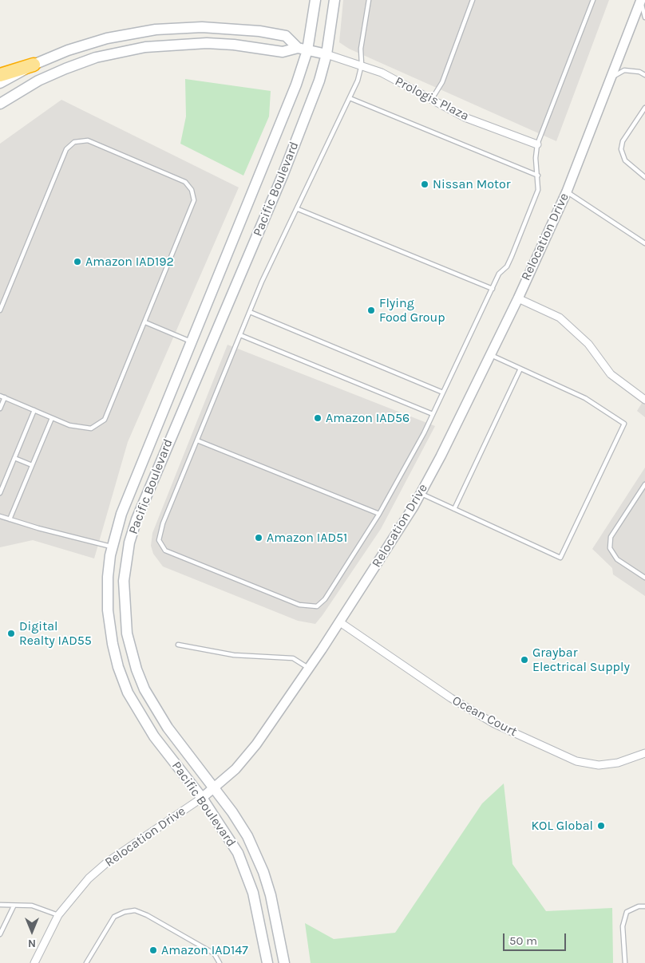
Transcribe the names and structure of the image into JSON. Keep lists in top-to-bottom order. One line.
{"streets":{"main road":["Pacific Boulevard"],"street":["Prologis Plaza","Relocation Drive","Ocean Court"]},"crossings":[["Prologis Plaza","Pacific Boulevard"],["Pacific Boulevard","Relocation Drive"],["Relocation Drive","Ocean Court"]],"places":["Nissan Motor","Amazon IAD192","Flying Food Group","Amazon IAD56","Amazon IAD51","Digital Realty IAD55","Graybar Electrical Supply","KOL Global","Amazon IAD147"],"scale_bar":"50 m","north":"bottom"}
